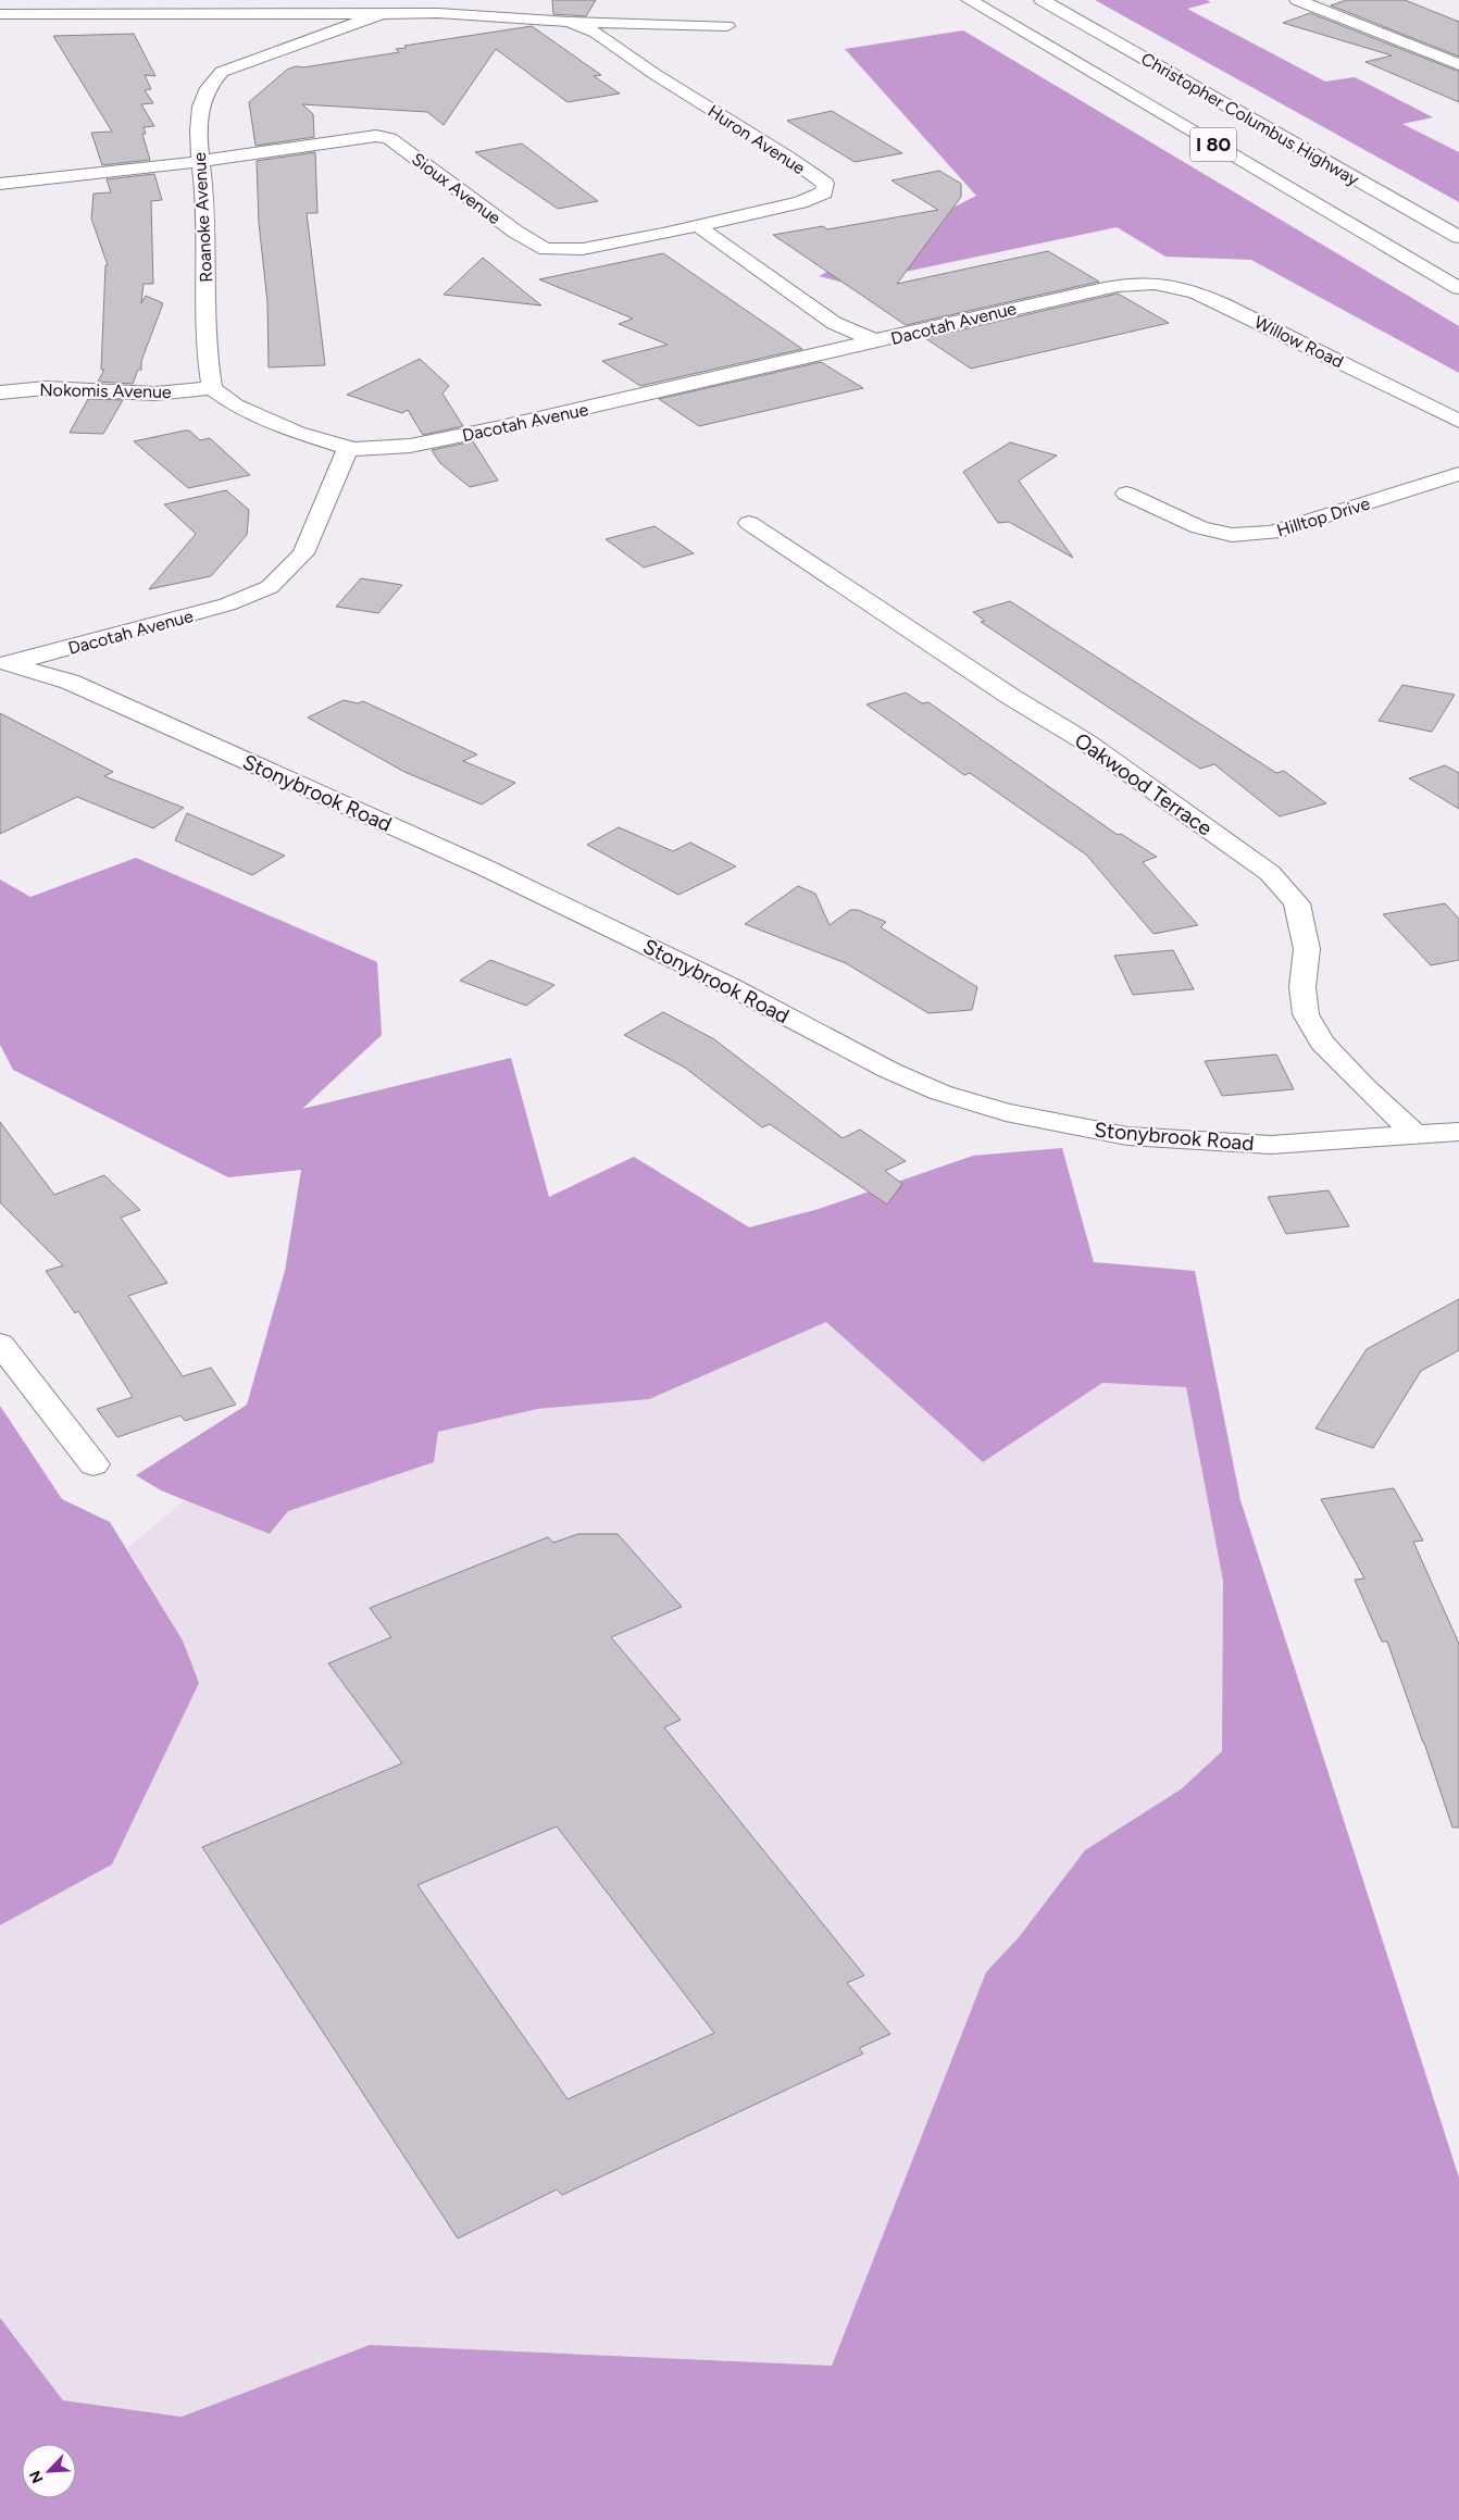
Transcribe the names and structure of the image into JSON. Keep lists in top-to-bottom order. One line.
{"streets":{"main road":["Christopher Columbus Highway","Huron Avenue","I 80","Sioux Avenue","Roanoke Avenue","Dacotah Avenue","Willow Road","Nokomis Avenue","Hilltop Drive","Oakwood Terrace","Stonybrook Road"]},"crossings":[["Huron Avenue","Sioux Avenue"],["Sioux Avenue","Roanoke Avenue"],["Roanoke Avenue","Nokomis Avenue"],["Dacotah Avenue","Willow Road"],["Dacotah Avenue","Stonybrook Road"],["Oakwood Terrace","Stonybrook Road"]],"north":"bottom left"}
